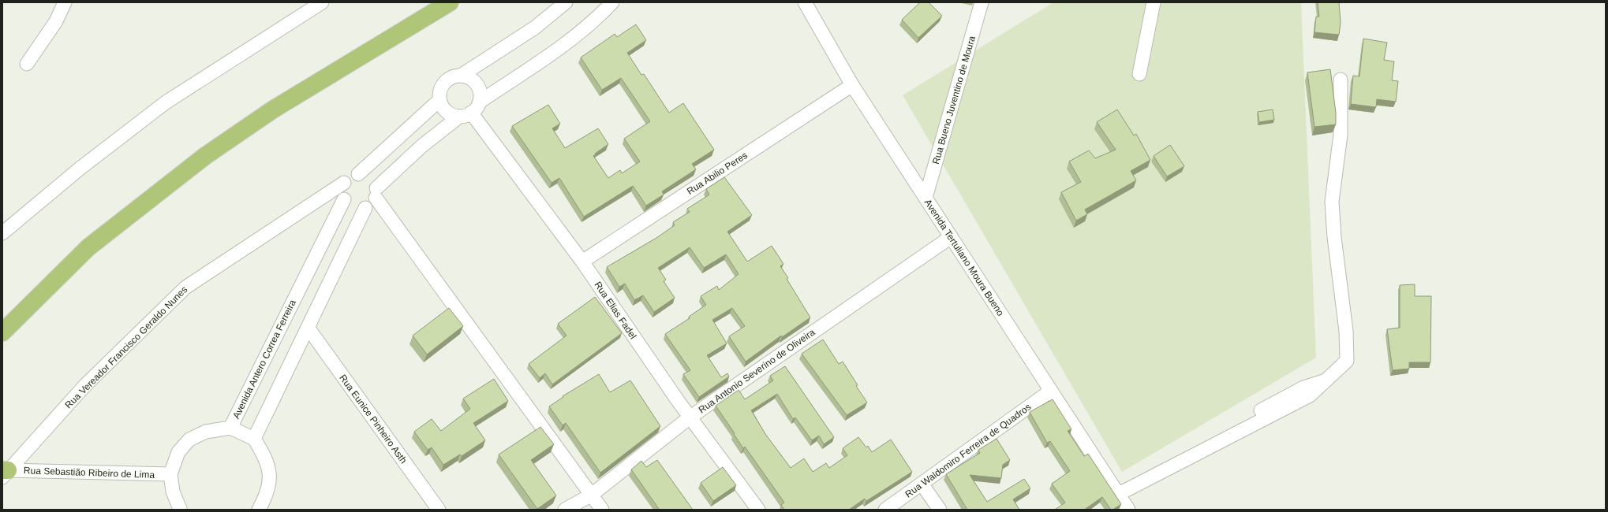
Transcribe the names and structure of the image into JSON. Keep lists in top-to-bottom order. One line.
{"streets":{"street":["Rua Bueno Juventino de Moura","Rua Abilio Peres","Avenida Tertuliano Moura Bueno","Rua Elias Fadel","Rua Vereador Francisco Geraldo Nunes","Avenida Antero Correa Ferreira","Rua Antonio Severino de Oliveira","Rua Eunice Pinheiro Asth","Rua Waldomiro Ferreira de Quadros","Rua Sebastião Ribeiro de Lima"]},"crossings":[["Rua Bueno Juventino de Moura","Avenida Tertuliano Moura Bueno"],["Rua Abilio Peres","Avenida Tertuliano Moura Bueno"],["Rua Abilio Peres","Rua Elias Fadel"],["Avenida Tertuliano Moura Bueno","Rua Antonio Severino de Oliveira"],["Avenida Tertuliano Moura Bueno","Rua Waldomiro Ferreira de Quadros"],["Rua Elias Fadel","Rua Antonio Severino de Oliveira"],["Rua Vereador Francisco Geraldo Nunes","Avenida Antero Correa Ferreira"],["Rua Vereador Francisco Geraldo Nunes","Rua Sebastião Ribeiro de Lima"],["Avenida Antero Correa Ferreira","Rua Sebastião Ribeiro de Lima"]]}
